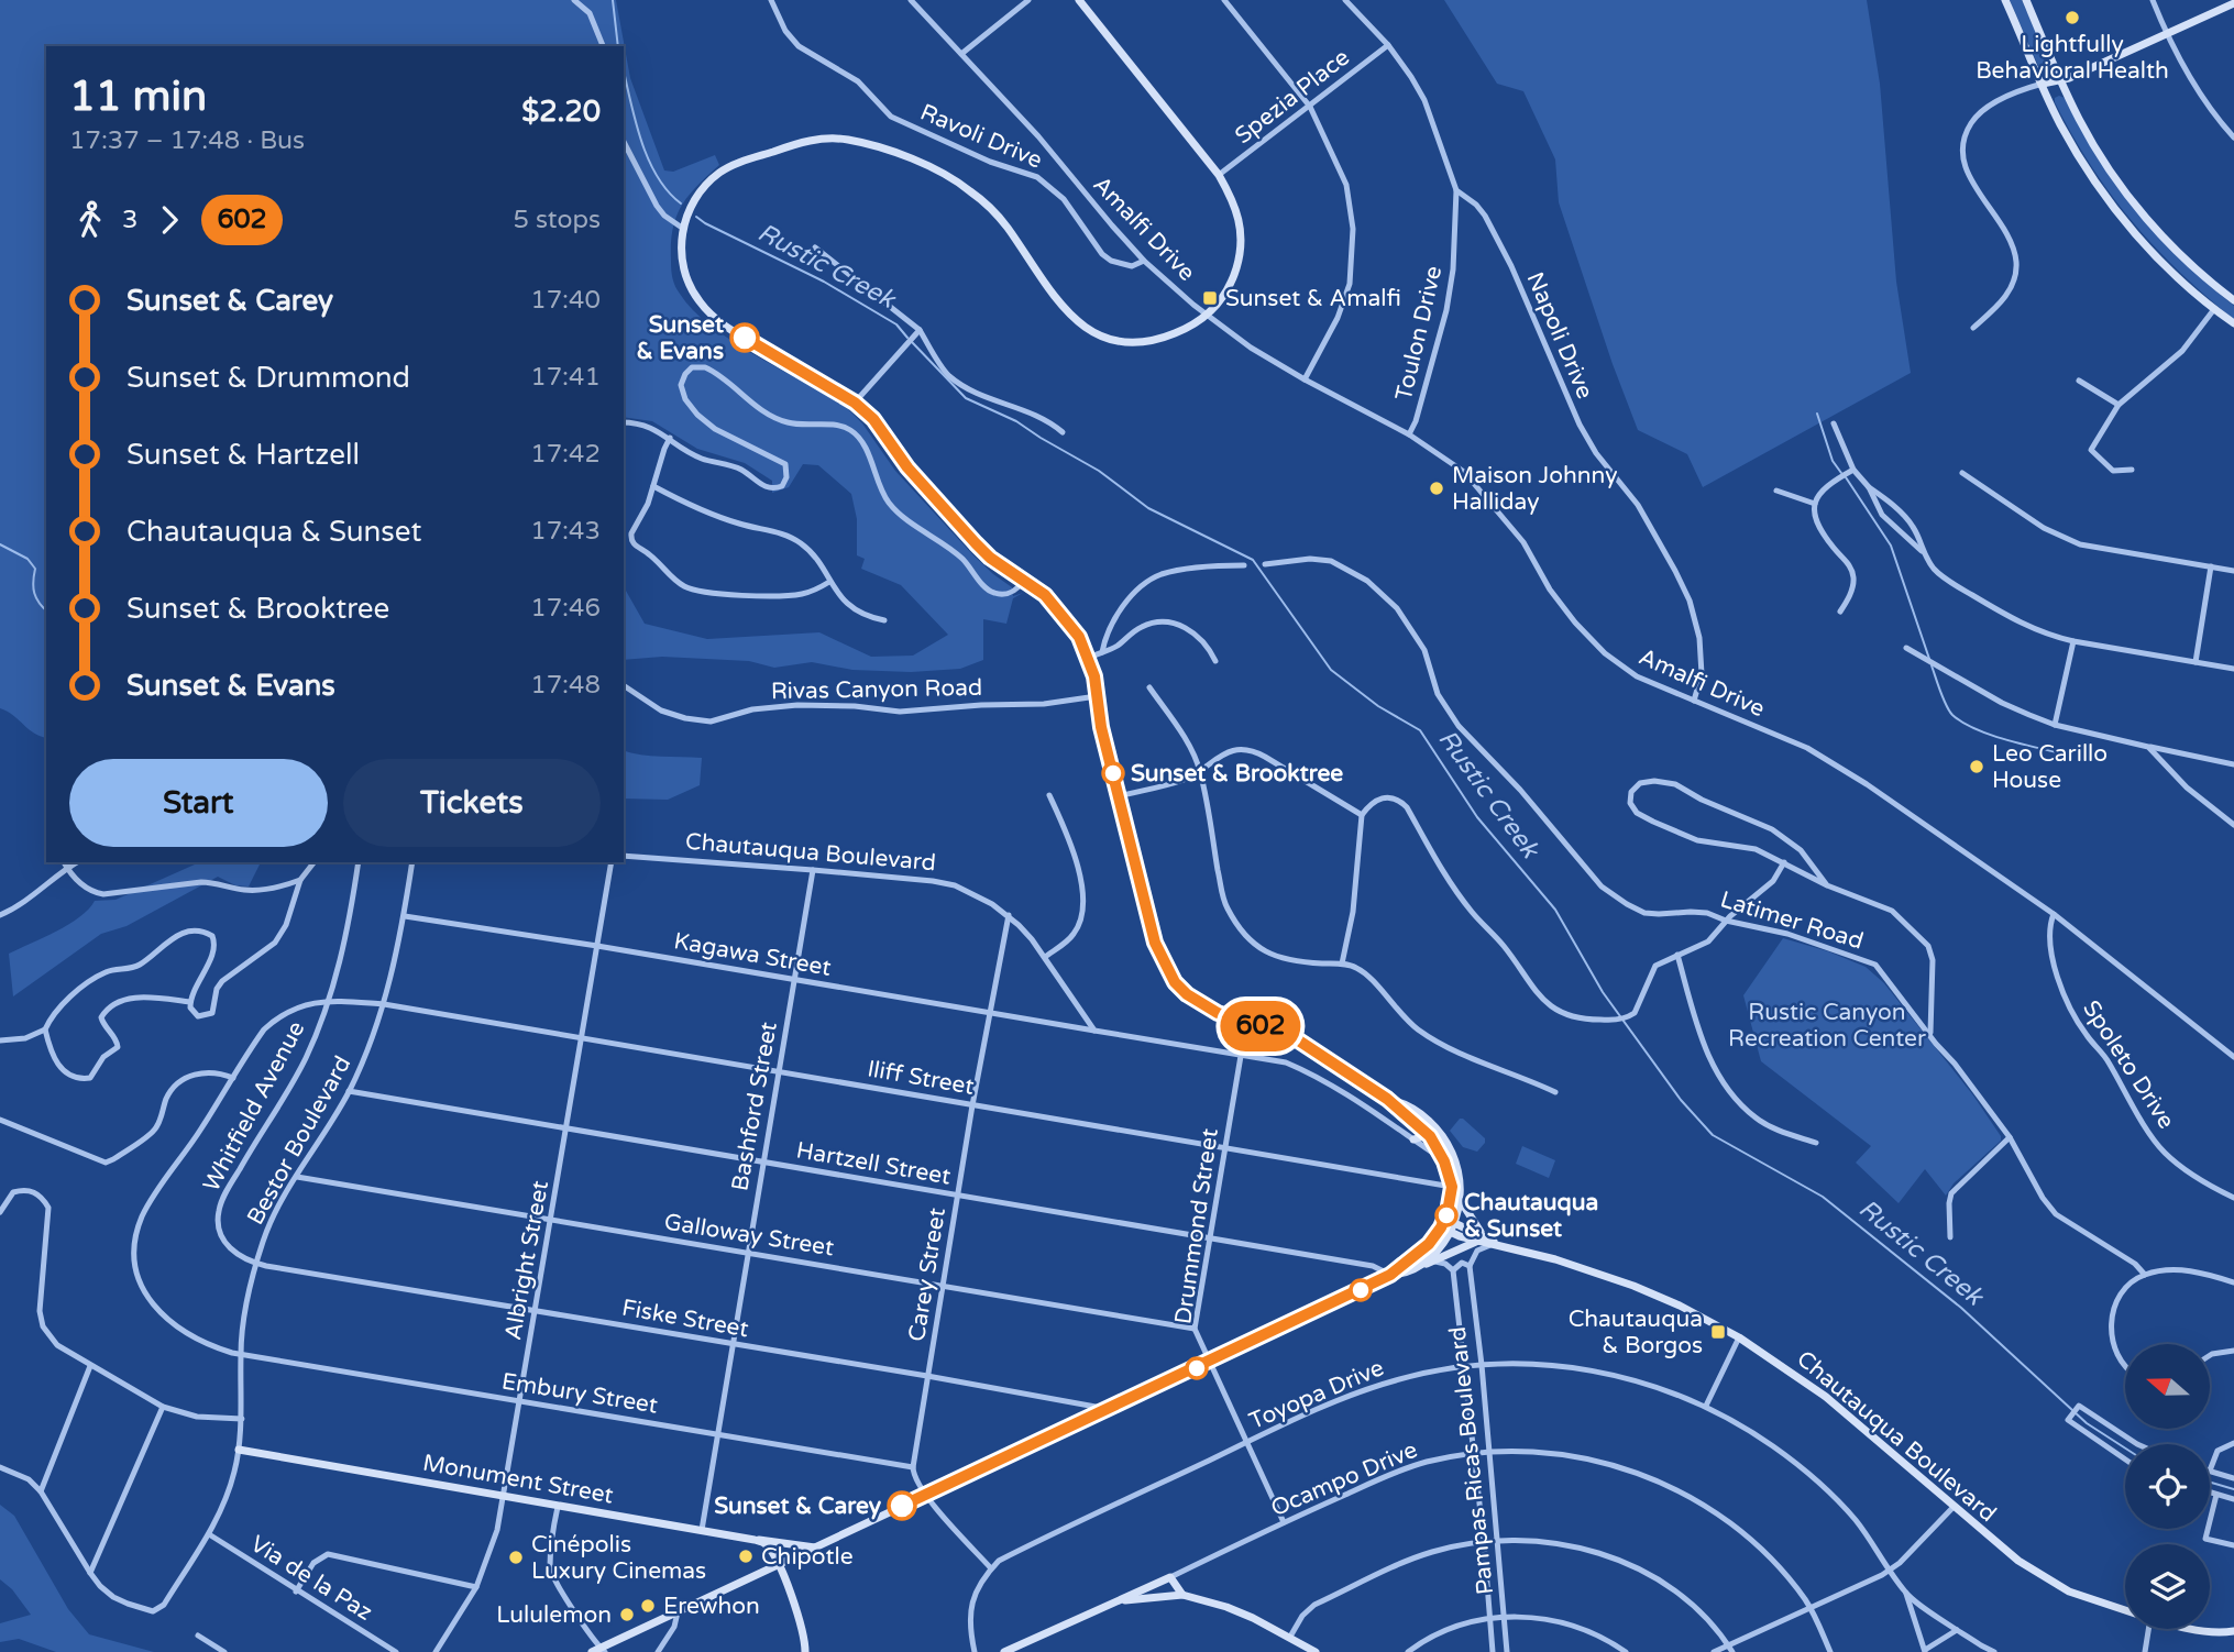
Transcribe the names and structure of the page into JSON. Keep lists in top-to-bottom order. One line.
{"streets":{"main road":["Chautauqua Boulevard","Monument Street"],"street":["Spezia Place","Ravoli Drive","Amalfi Drive","Toulon Drive","Napoli Drive","Rivas Canyon Road","Latimer Road","Kagawa Street","Spoleto Drive","Iliff Street","Whitfield Avenue","Bashford Street","Bestor Boulevard","Hartzell Street","Drummond Street","Galloway Street","Albright Street","Carey Street","Fiske Street","Embury Street","Toyopa Drive","Pampas Ricas Boulevard","Ocampo Drive","Via de la Paz"]},"crossings":[["Spezia Place","Napoli Drive"],["Ravoli Drive","Amalfi Drive"],["Amalfi Drive","Toulon Drive"],["Amalfi Drive","Napoli Drive"],["Amalfi Drive","Spoleto Drive"],["Toulon Drive","Napoli Drive"],["Chautauqua Boulevard","Kagawa Street"],["Chautauqua Boulevard","Bashford Street"],["Chautauqua Boulevard","Carey Street"],["Kagawa Street","Bashford Street"],["Kagawa Street","Bestor Boulevard"],["Kagawa Street","Albright Street"],["Kagawa Street","Carey Street"],["Iliff Street","Whitfield Avenue"],["Iliff Street","Bashford Street"],["Iliff Street","Bestor Boulevard"],["Iliff Street","Drummond Street"],["Iliff Street","Albright Street"],["Iliff Street","Carey Street"],["Iliff Street","Embury Street"],["Whitfield Avenue","Bestor Boulevard"],["Whitfield Avenue","Fiske Street"],["Bashford Street","Hartzell Street"],["Bashford Street","Galloway Street"],["Bashford Street","Fiske Street"],["Bashford Street","Embury Street"],["Bashford Street","Monument Street"],["Bestor Boulevard","Hartzell Street"],["Bestor Boulevard","Galloway Street"],["Bestor Boulevard","Fiske Street"],["Bestor Boulevard","Embury Street"],["Bestor Boulevard","Monument Street"],["Bestor Boulevard","Via de la Paz"],["Hartzell Street","Drummond Street"],["Hartzell Street","Albright Street"],["Hartzell Street","Carey Street"],["Drummond Street","Galloway Street"],["Drummond Street","Toyopa Drive"],["Drummond Street","Ocampo Drive"],["Galloway Street","Albright Street"],["Galloway Street","Carey Street"],["Albright Street","Fiske Street"],["Albright Street","Embury Street"],["Albright Street","Monument Street"],["Carey Street","Fiske Street"],["Carey Street","Embury Street"],["Toyopa Drive","Pampas Ricas Boulevard"],["Pampas Ricas Boulevard","Ocampo Drive"]],"water":["Rustic Creek"],"parks":["Rustic Canyon Recreation Center"],"places":{"other":["Lightfully Behavioral Health","Sunset & Evans","Maison Johnny Halliday","Leo Carillo House","Sunset & Brooktree","Chautauqua & Sunset","Sunset & Carey","Chipotle","Cinépolis Luxury Cinemas","Erewhon","Lululemon"],"transit":["Sunset & Amalfi","Chautauqua & Borgos"]},"lines":["bus line 602"],"north":"left","page":{"on_map":"602","heading":["11 min","17:37 – 17:48 · Bus","$2.20"],"legs":["3","602","5 stops"],"list":[{"name":"Sunset & Carey","value":"17:40"},{"name":"Sunset & Drummond","value":"17:41"},{"name":"Sunset & Hartzell","value":"17:42"},{"name":"Chautauqua & Sunset","value":"17:43"},{"name":"Sunset & Brooktree","value":"17:46"},{"name":"Sunset & Evans","value":"17:48"}],"buttons":["Start","Tickets"]}}
